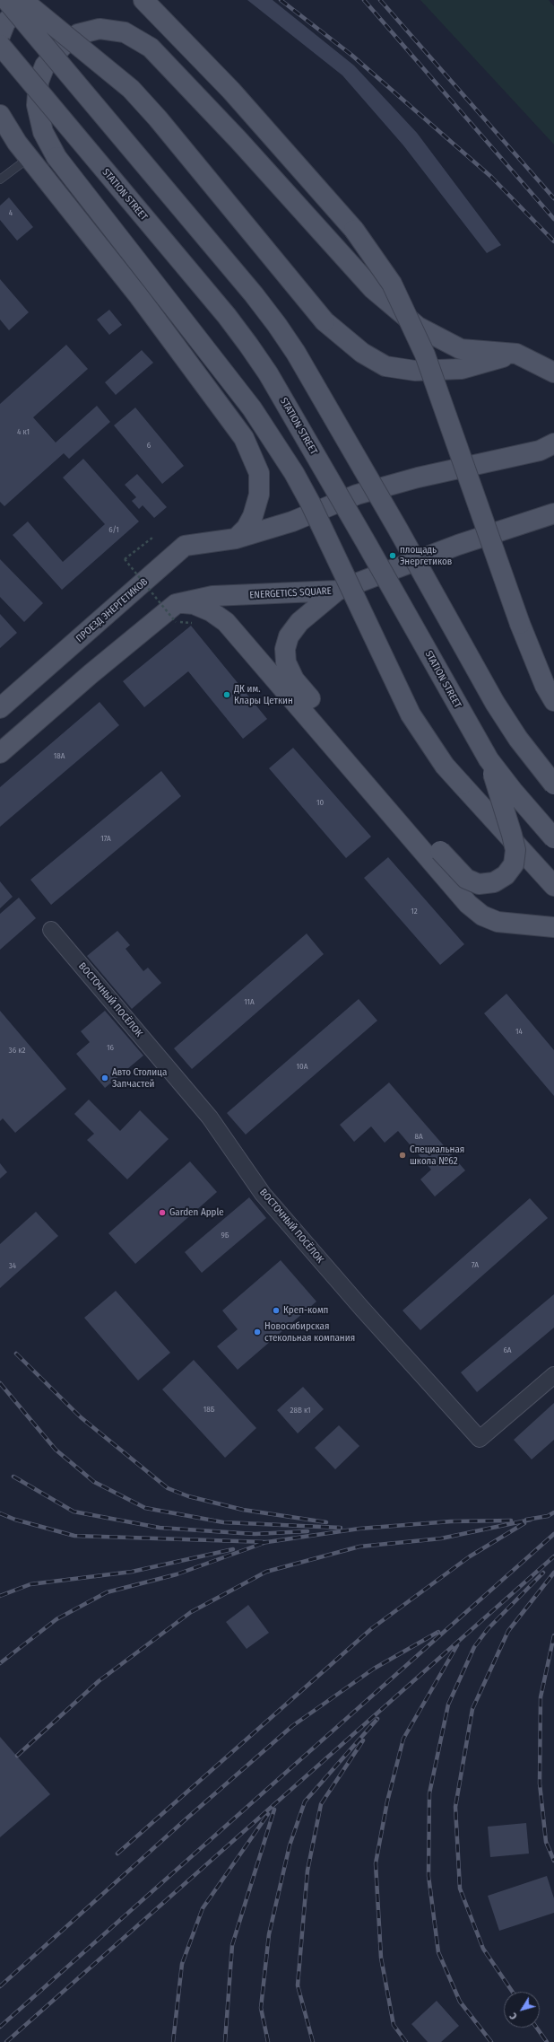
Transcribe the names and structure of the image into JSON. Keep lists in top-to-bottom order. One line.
{"streets":{"main road":["STATION STREET","ENERGETICS SQUARE","ПРОЕЗД ЭНЕРГЕТИКОВ"],"street":["ВОСТОЧНЫЙ ПОСЁЛОК"]},"places":["площадь Энергетиков","ДК им. Клары Цеткин","Авто Столица Запчастей","Специальная школа №62","Garden Apple","Креп-комп","Новосибирская стекольная компания"],"house_numbers":["4","4 к1","6","6/1","18А","10","17А","12","11А","14","16","36 к2","10А","8А","9Б","7А","34","6А","18Б","28В к1"],"north":"bottom left"}
